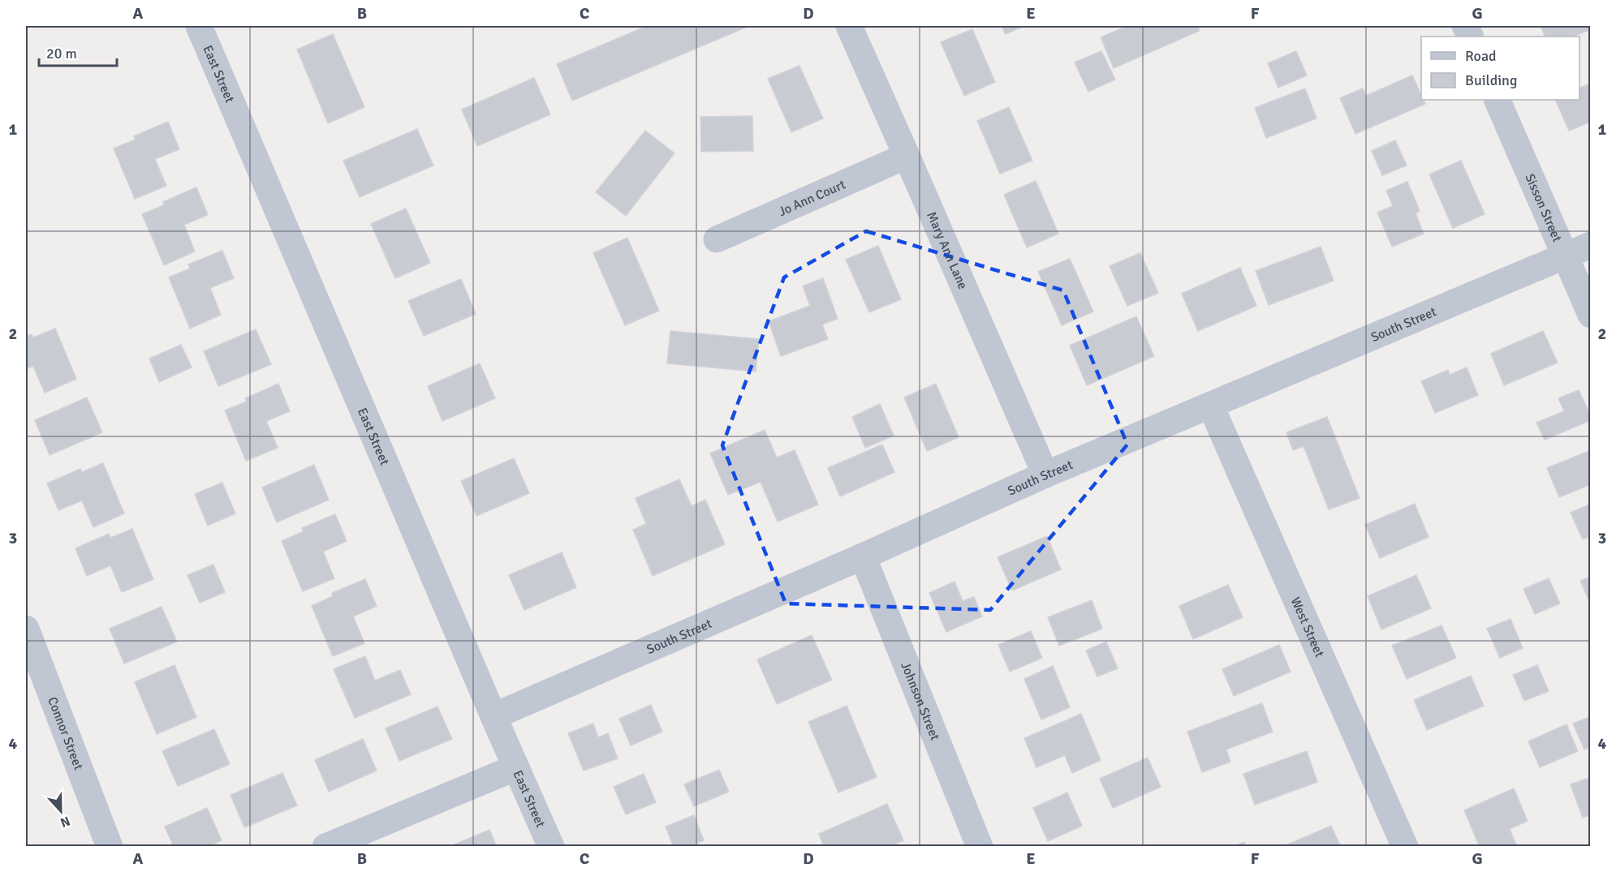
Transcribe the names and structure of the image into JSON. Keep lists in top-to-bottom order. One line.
{"streets":{"street":["East Street","Jo Ann Court","Sisson Street","Mary Ann Lane","South Street","West Street","Johnson Street","Connor Street"]},"crossings":[["East Street","South Street"],["Jo Ann Court","Mary Ann Lane"],["Sisson Street","South Street"],["Mary Ann Lane","South Street"],["South Street","West Street"],["South Street","Johnson Street"]],"legend":["Road","Building"],"scale_bar":"20 m","north":"bottom","grid":{"columns":["A","B","C","D","E","F","G"],"rows":["1","2","3","4"]}}
